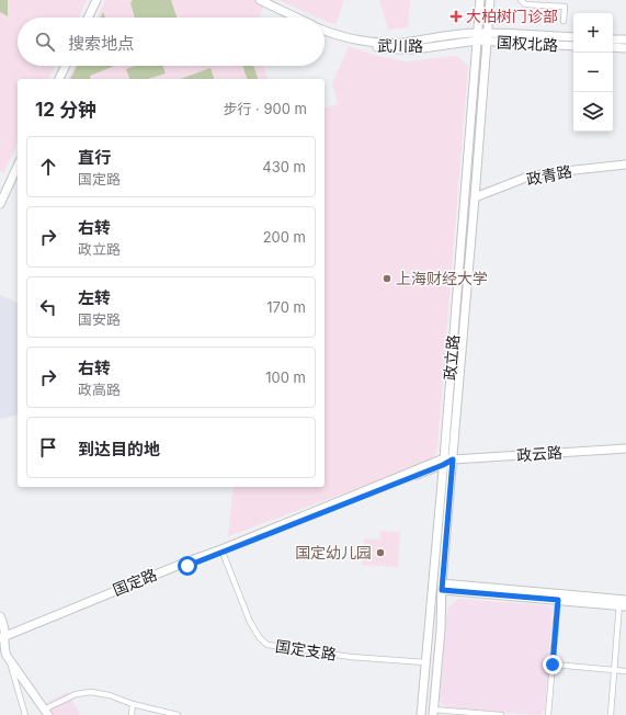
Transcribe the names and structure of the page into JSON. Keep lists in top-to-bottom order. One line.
{"streets":{"main road":["国权北路","政青路","政立路","政云路","国定路"],"street":["国定支路"]},"crossings":[["国权北路","政立路"],["政青路","政立路"],["政立路","政云路"],["政立路","国定路"],["政立路","国定支路"],["政云路","国定路"],["国定路","国定支路"]],"places":{"health":["大柏树门诊部"],"other":["上海财经大学","国定幼儿园"]},"page":{"map_buttons":["+","−"],"search":"搜索地点","heading":["12 分钟","步行 · 900 m"],"list":[["直行","国定路","430 m"],["右转","政立路","200 m"],["左转","国安路","170 m"],["右转","政高路","100 m"],"到达目的地"]}}
